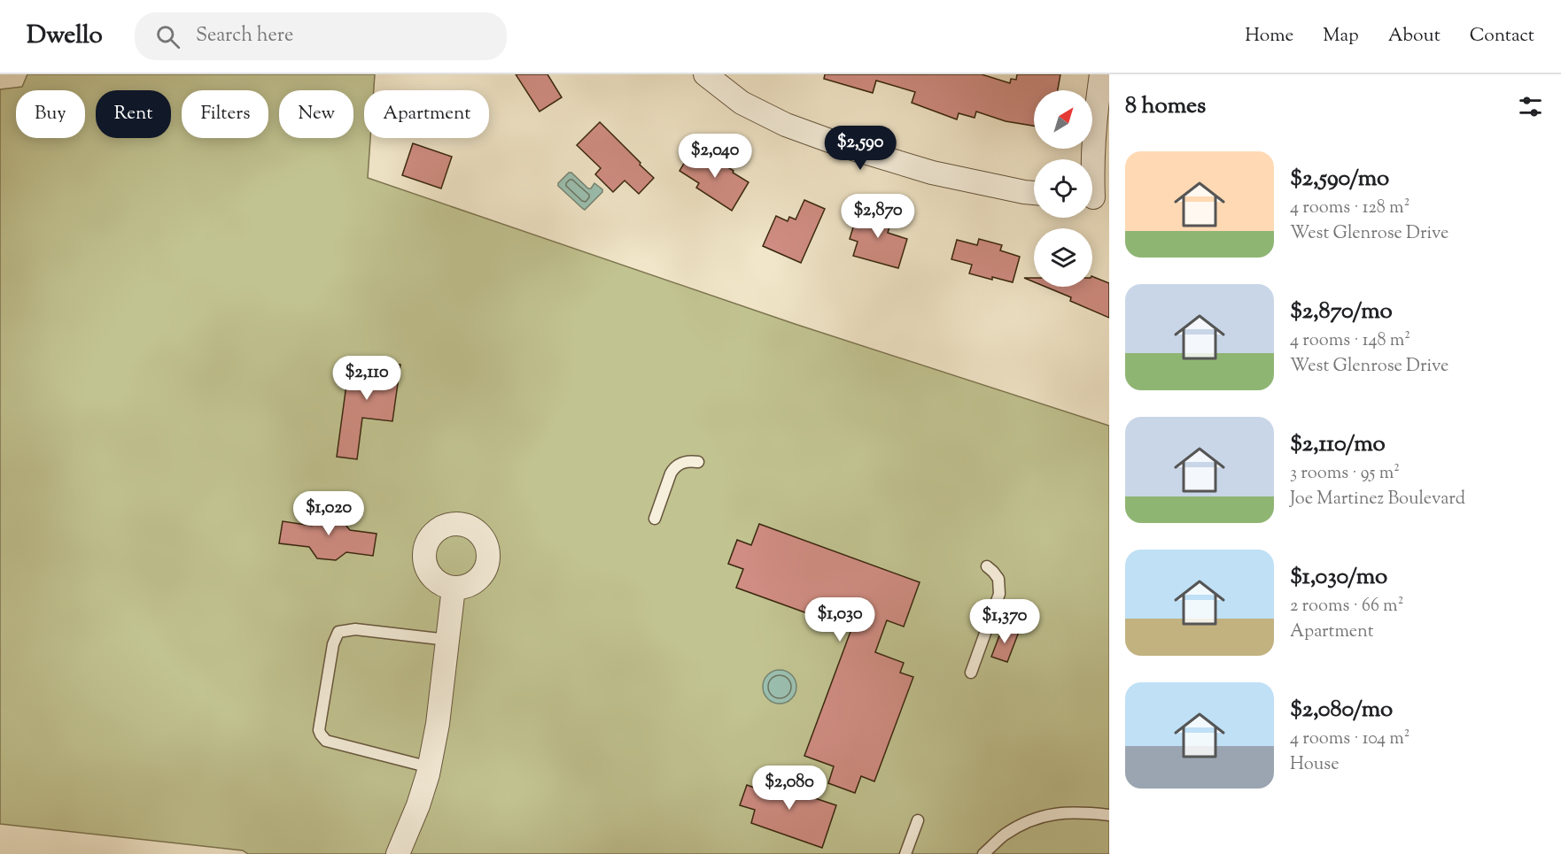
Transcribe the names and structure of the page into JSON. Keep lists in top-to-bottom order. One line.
{"north":"top right","page":{"header":"Dwello","search":"Search here","nav":["Home","Map","About","Contact"],"heading":"8 homes","chip":["Buy","Rent","Filters","New","Apartment"],"price":["$2,590","$2,040","$2,870","$2,110","$1,020","$1,030","$1,370","$2,080"],"list":[{"name":"$2,590/mo","note":"4 rooms · 128 m² · West Glenrose Drive"},{"name":"$2,870/mo","note":"4 rooms · 148 m² · West Glenrose Drive"},{"name":"$2,110/mo","note":"3 rooms · 95 m² · Joe Martinez Boulevard"},{"name":"$1,030/mo","note":"2 rooms · 66 m² · Apartment"},{"name":"$2,080/mo","note":"4 rooms · 104 m² · House"}]}}
